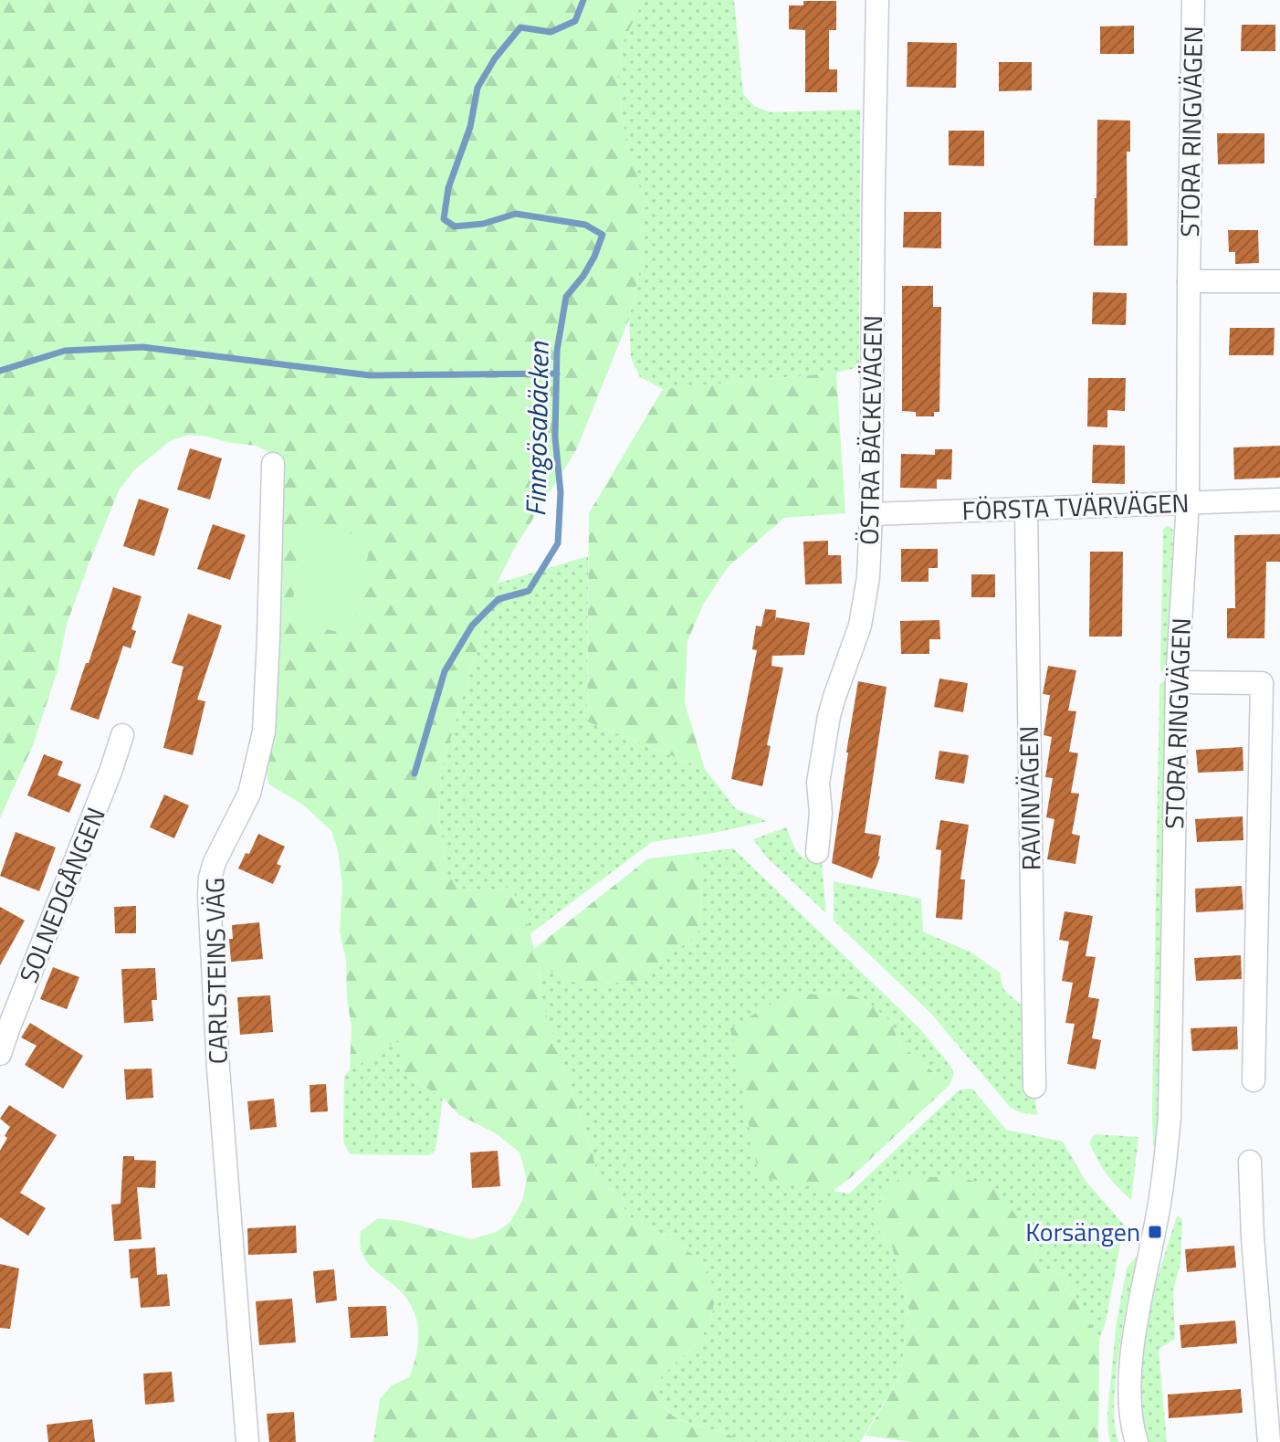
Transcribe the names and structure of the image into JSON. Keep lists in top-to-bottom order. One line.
{"streets":{"street":["STORA RINGVÄGEN","ÖSTRA BÄCKEVÄGEN","FÖRSTA TVÄRVÄGEN","RAVINVÄGEN","SOLNEDGÅNGEN","CARLSTEINS VÄG"]},"crossings":[["STORA RINGVÄGEN","FÖRSTA TVÄRVÄGEN"],["ÖSTRA BÄCKEVÄGEN","FÖRSTA TVÄRVÄGEN"],["FÖRSTA TVÄRVÄGEN","RAVINVÄGEN"]],"water":["Finngösabäcken"],"places":{"transit":["Korsängen"]}}
